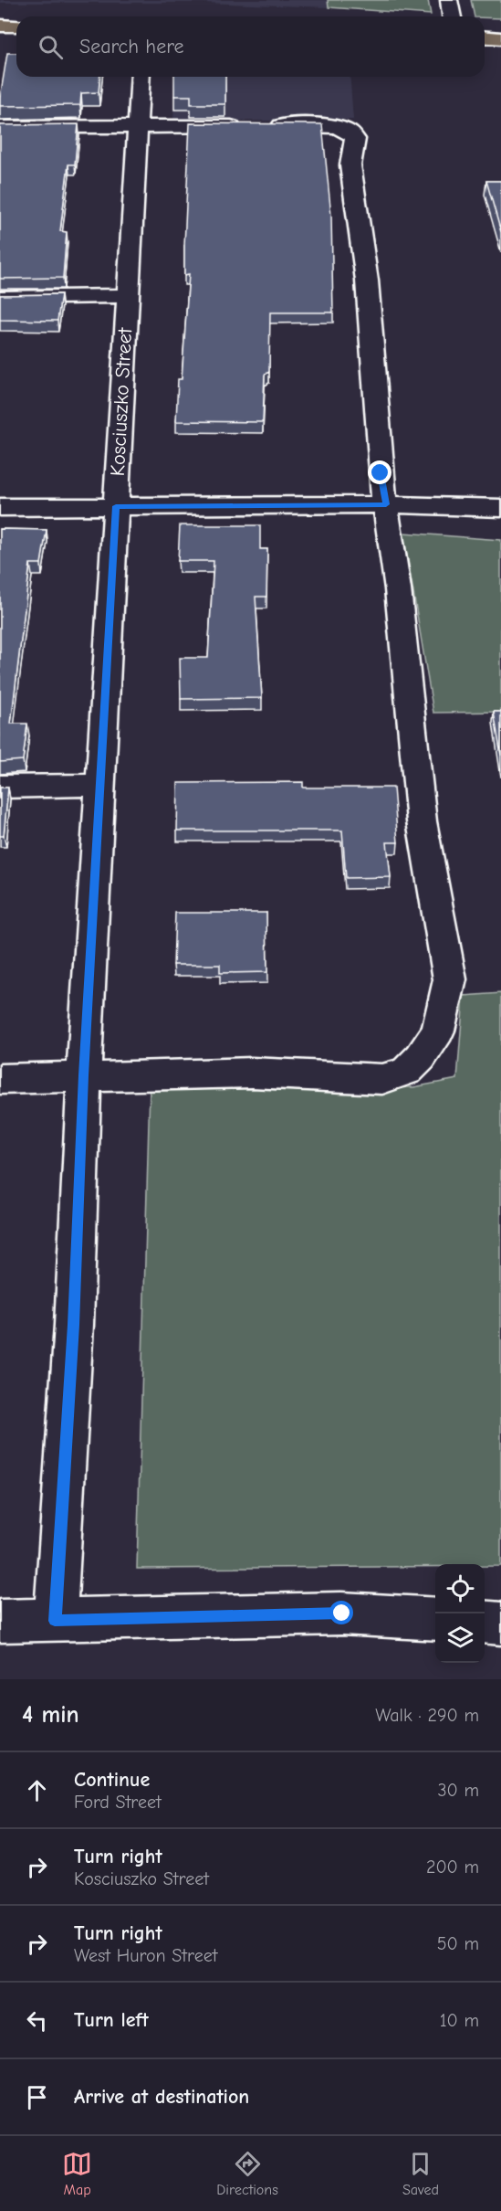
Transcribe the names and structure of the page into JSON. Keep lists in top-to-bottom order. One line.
{"streets":{"street":["Kosciuszko Street"]},"page":{"search":"Search here","heading":["4 min","Walk · 290 m"],"list":[["Continue","Ford Street","30 m"],["Turn right","Kosciuszko Street","200 m"],["Turn right","West Huron Street","50 m"],["Turn left","10 m"],"Arrive at destination"],"nav":["Map","Directions","Saved"]}}
